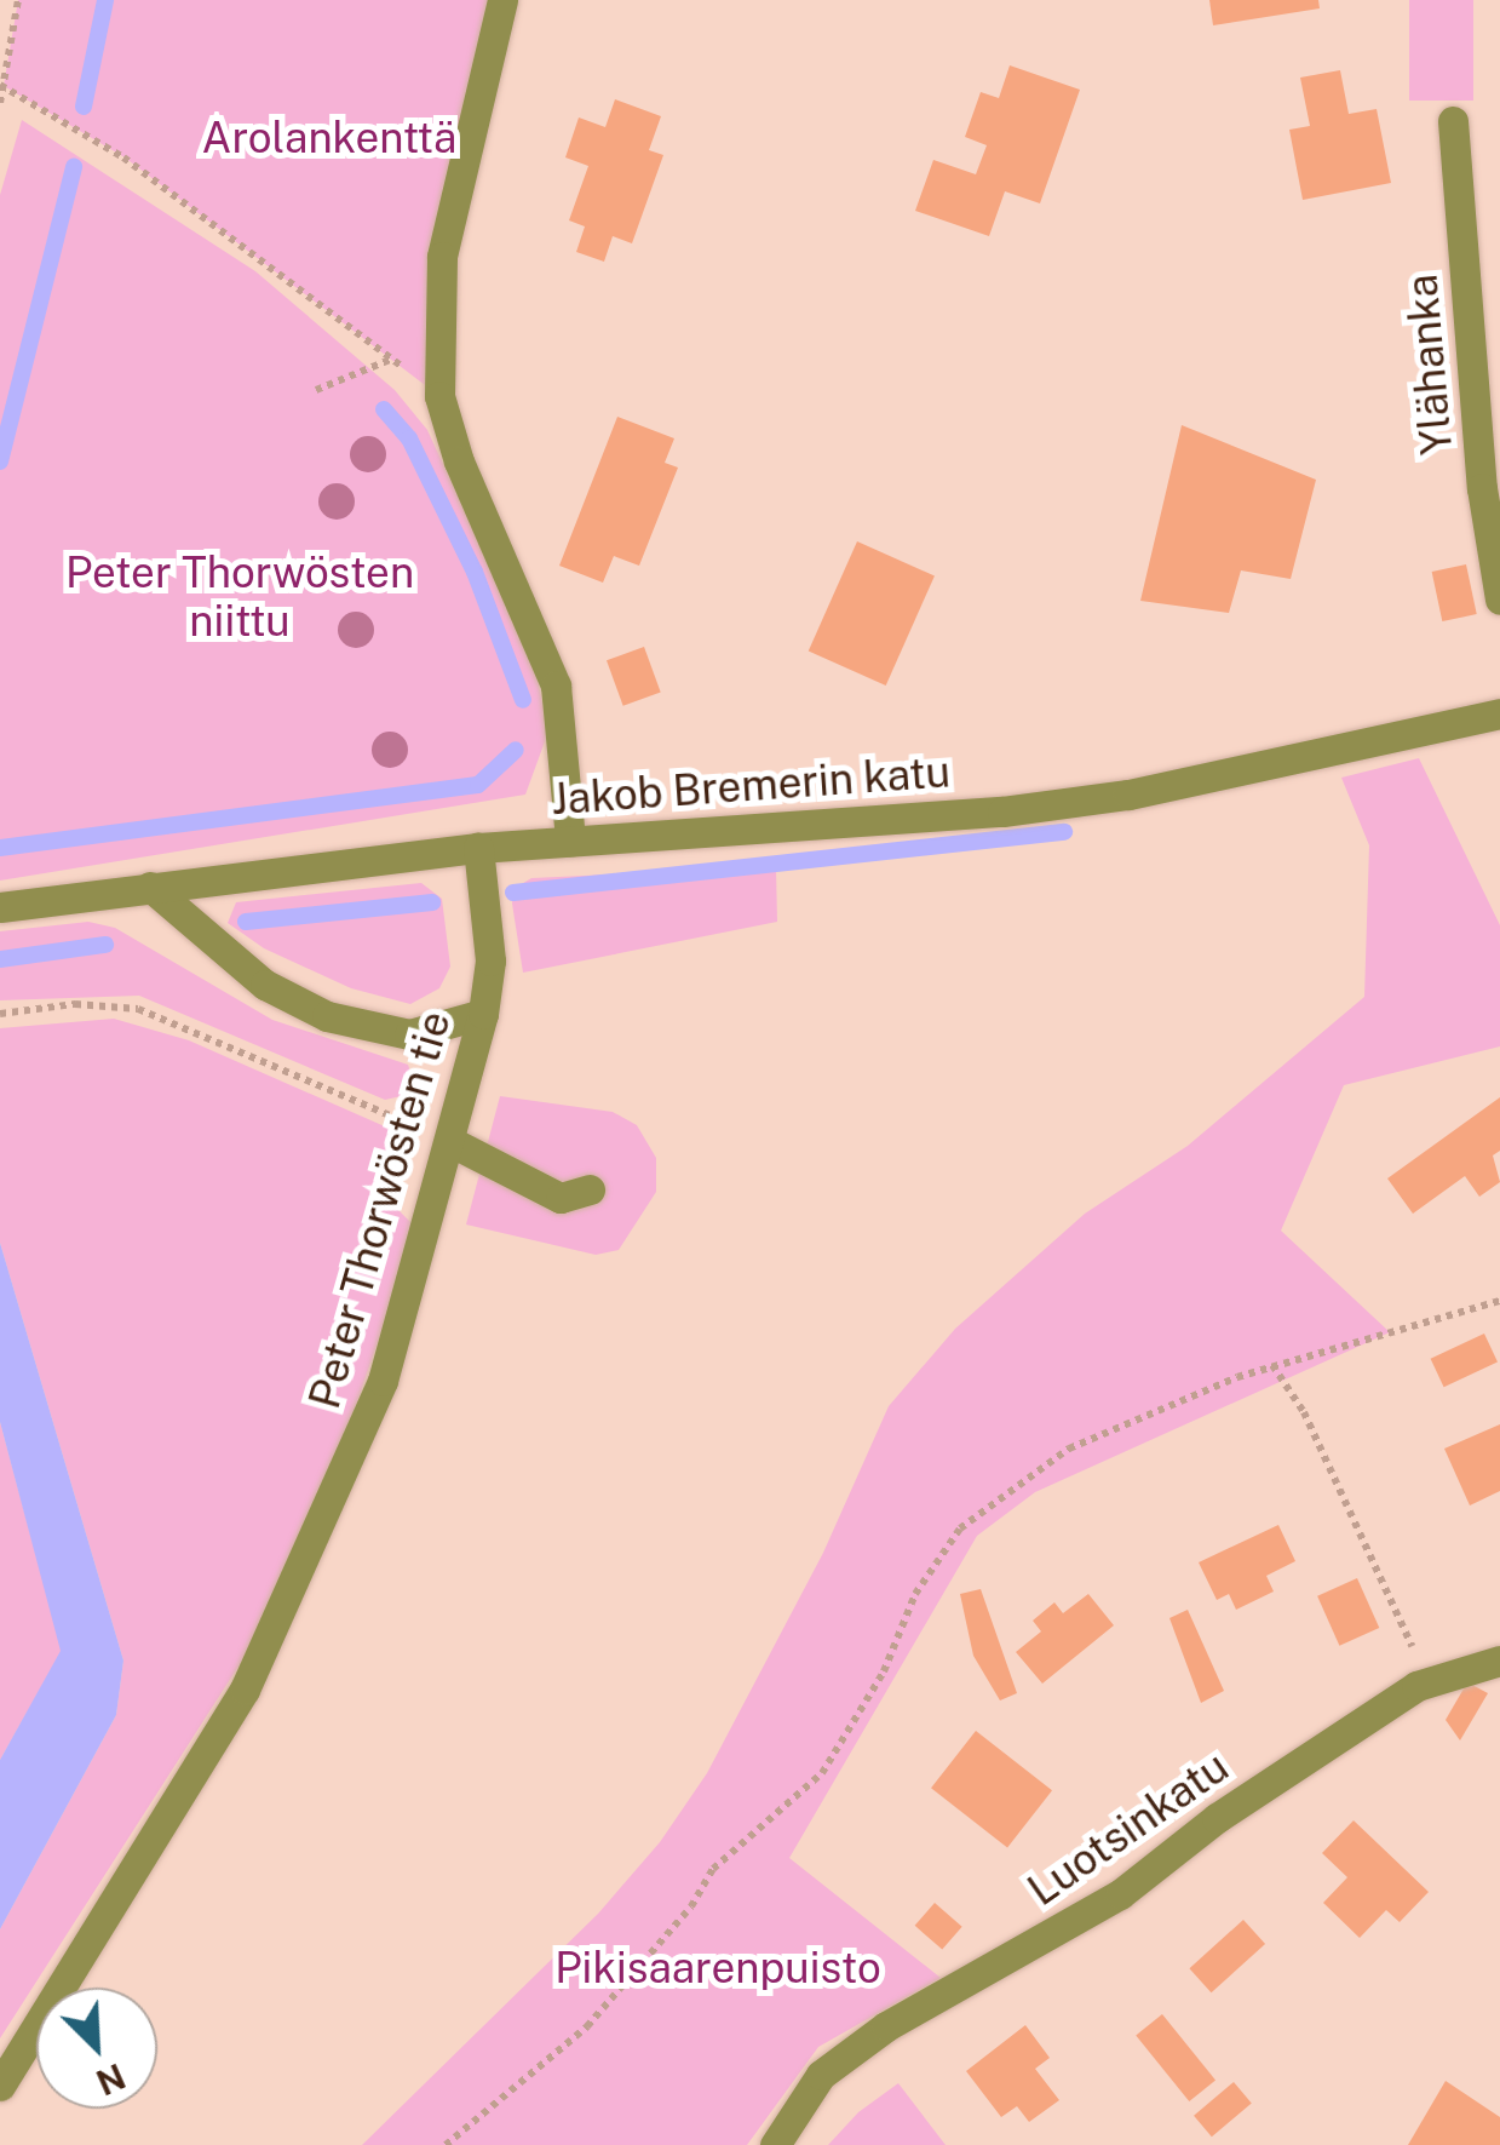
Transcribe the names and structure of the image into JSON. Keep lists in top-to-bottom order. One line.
{"streets":{"street":["Ylähanka","Jakob Bremerin katu","Peter Thorwösten tie","Luotsinkatu"]},"crossings":[["Jakob Bremerin katu","Peter Thorwösten tie"]],"parks":["Arolankenttä","Peter Thorwösten niittu","Pikisaarenpuisto"],"north":"bottom right"}
